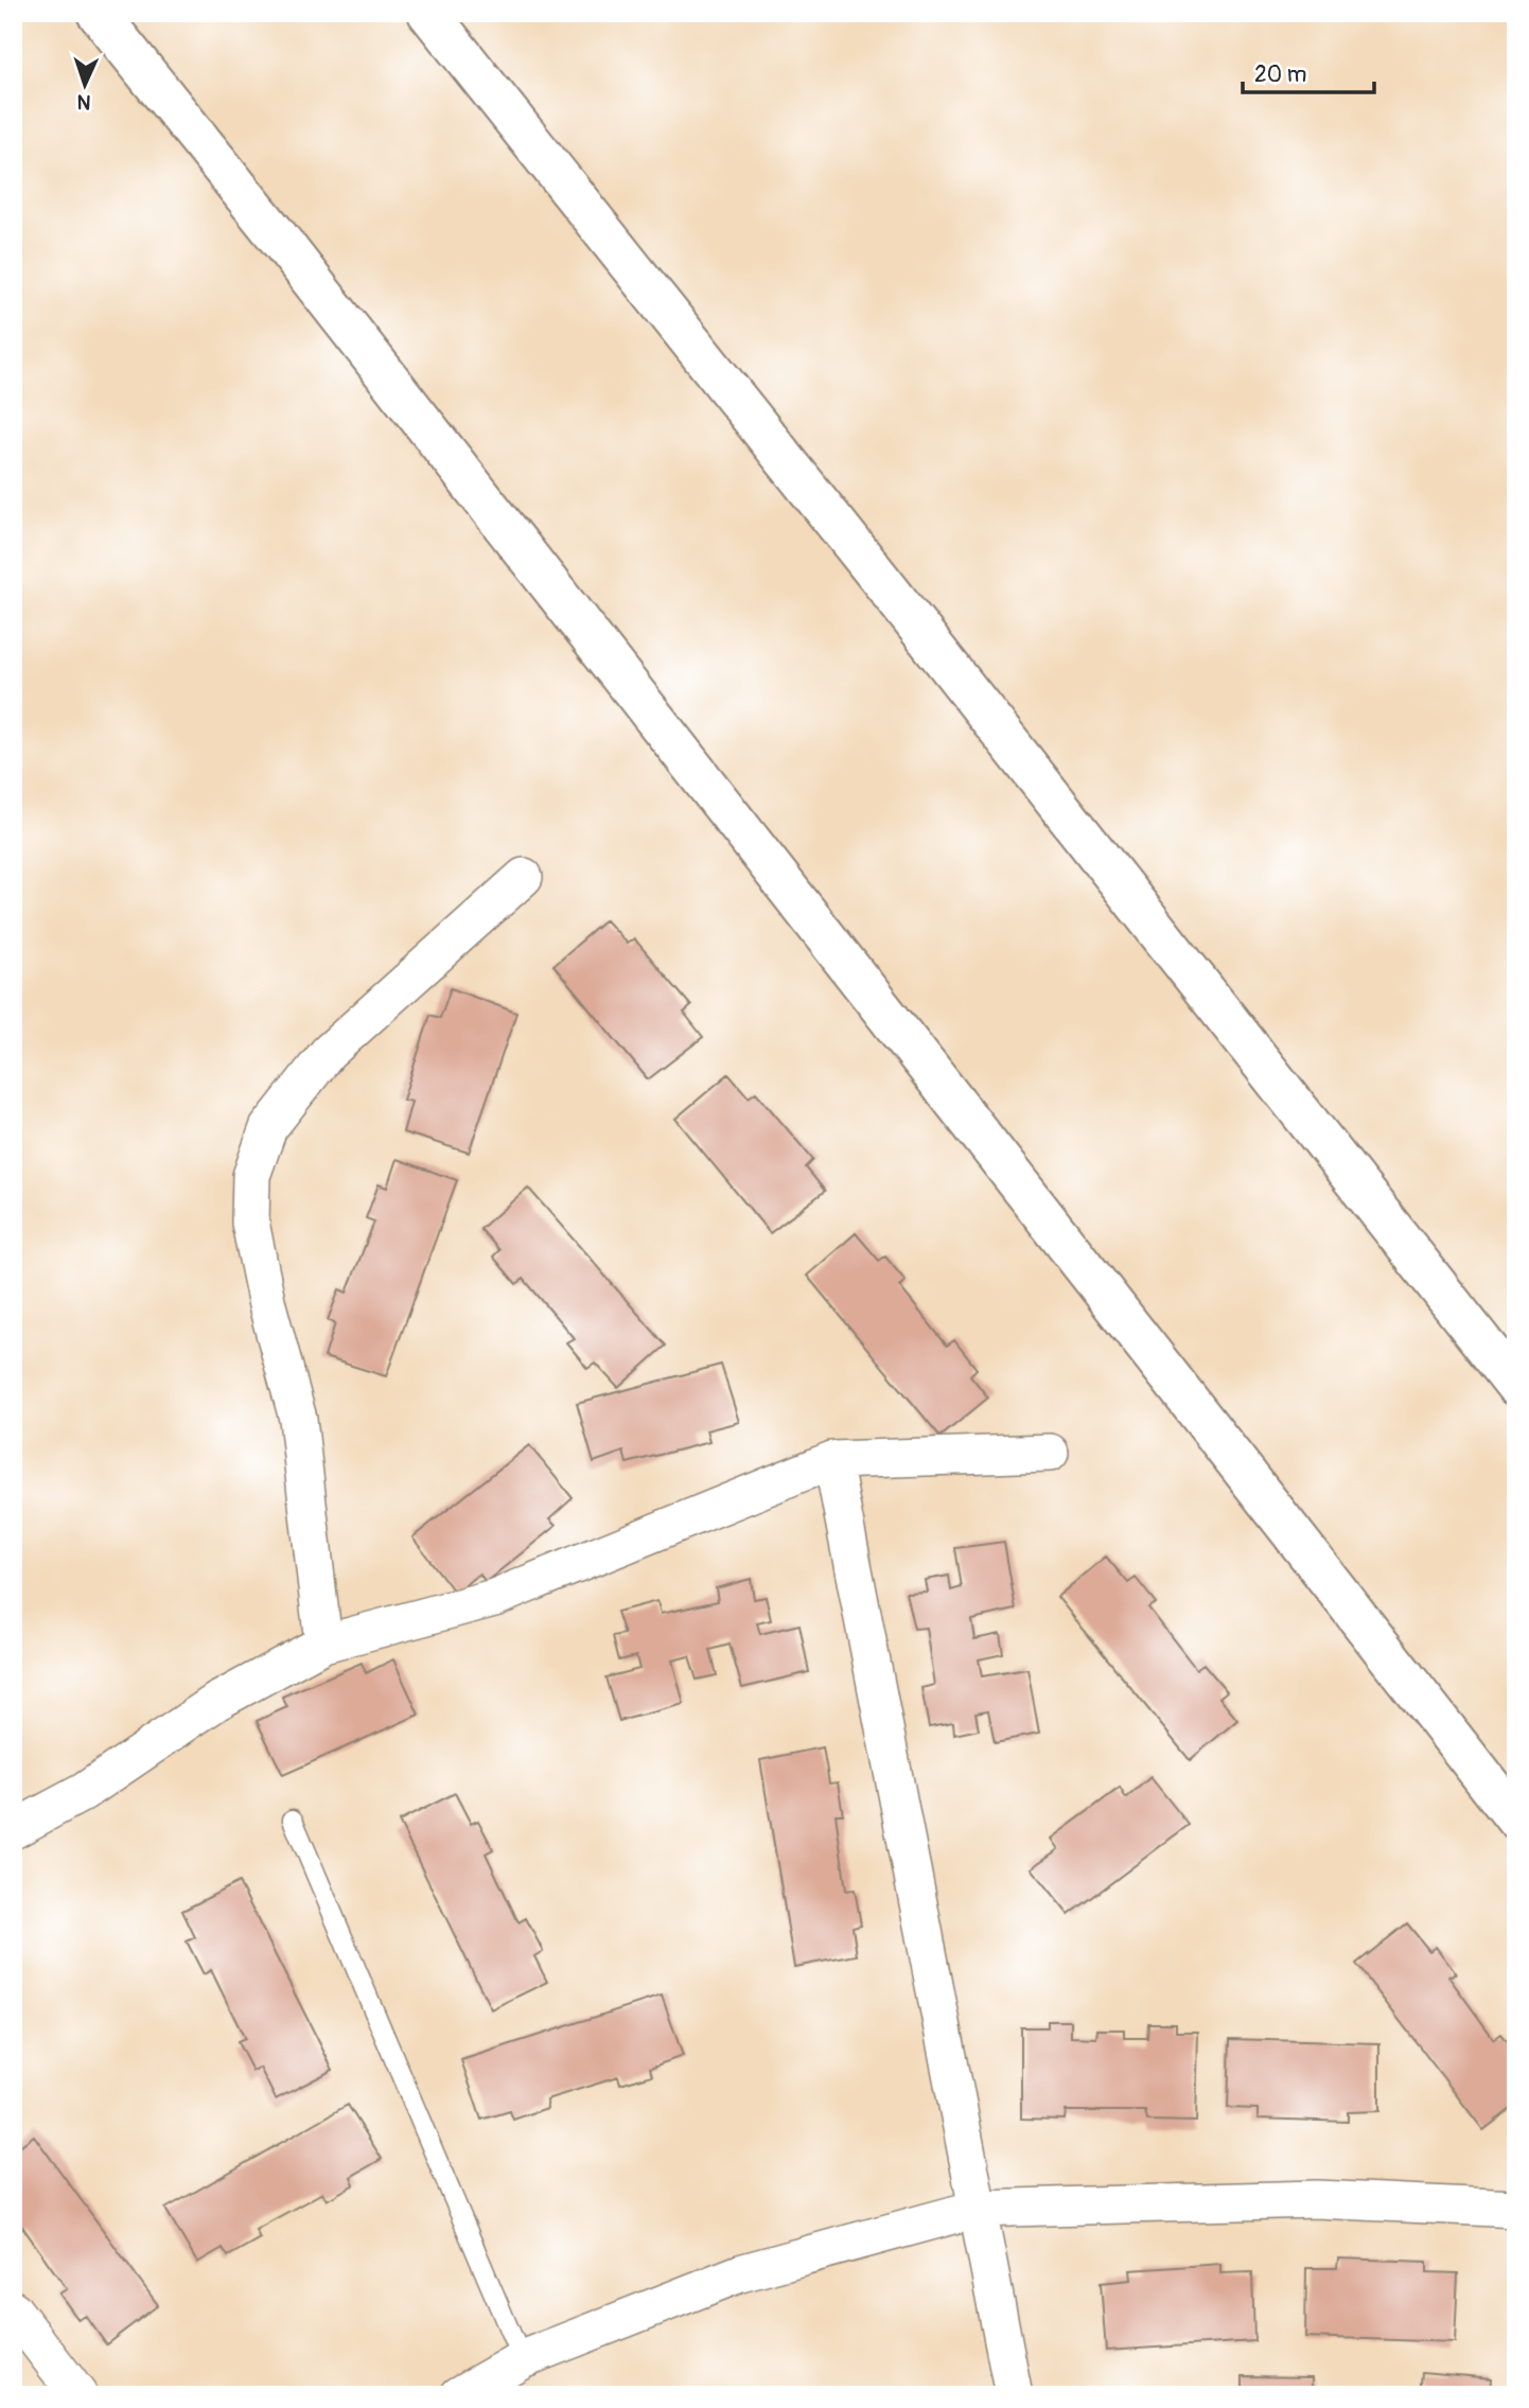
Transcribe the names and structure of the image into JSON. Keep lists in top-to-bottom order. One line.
{"scale_bar":"20 m","north":"bottom"}
